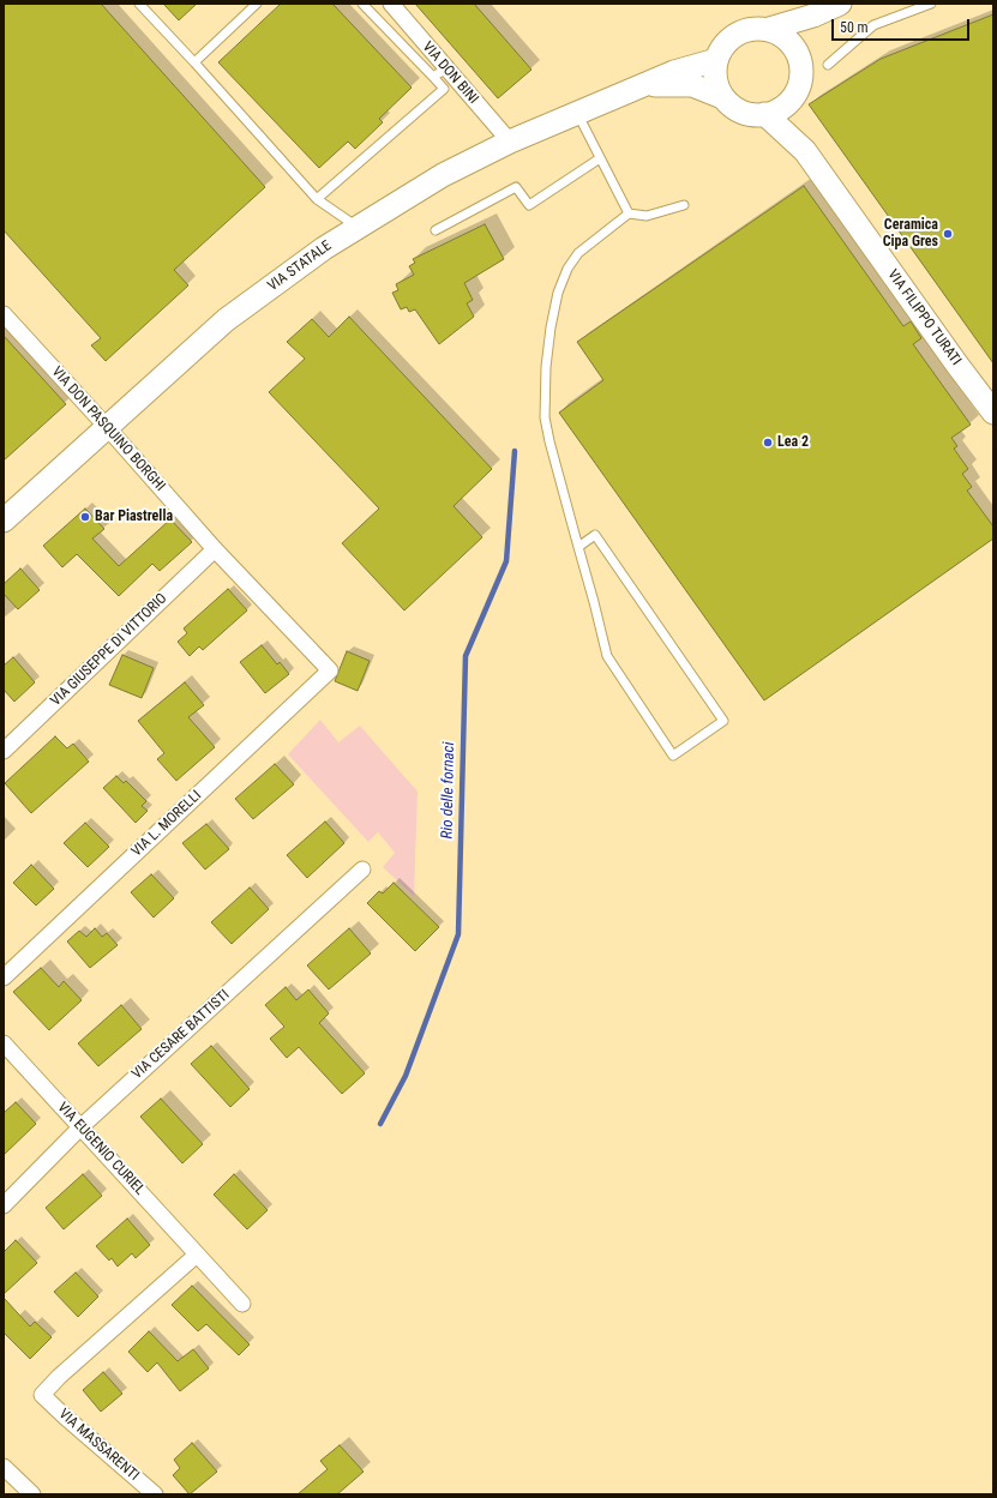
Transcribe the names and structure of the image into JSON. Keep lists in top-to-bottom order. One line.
{"streets":{"main road":["VIA STATALE","VIA FILIPPO TURATI"],"street":["VIA DON BINI","VIA DON PASQUINO BORGHI","VIA GIUSEPPE DI VITTORIO","VIA L. MORELLI","VIA CESARE BATTISTI","VIA EUGENIO CURIEL","VIA MASSARENTI"]},"crossings":[["VIA DON BINI","VIA STATALE"],["VIA STATALE","VIA FILIPPO TURATI"],["VIA STATALE","VIA DON PASQUINO BORGHI"],["VIA DON PASQUINO BORGHI","VIA GIUSEPPE DI VITTORIO"],["VIA DON PASQUINO BORGHI","VIA L. MORELLI"],["VIA CESARE BATTISTI","VIA EUGENIO CURIEL"],["VIA EUGENIO CURIEL","VIA MASSARENTI"]],"water":["Rio delle fornaci"],"places":["Ceramica Cipa Gres","Lea 2","Bar Piastrella"],"scale_bar":"50 m"}
